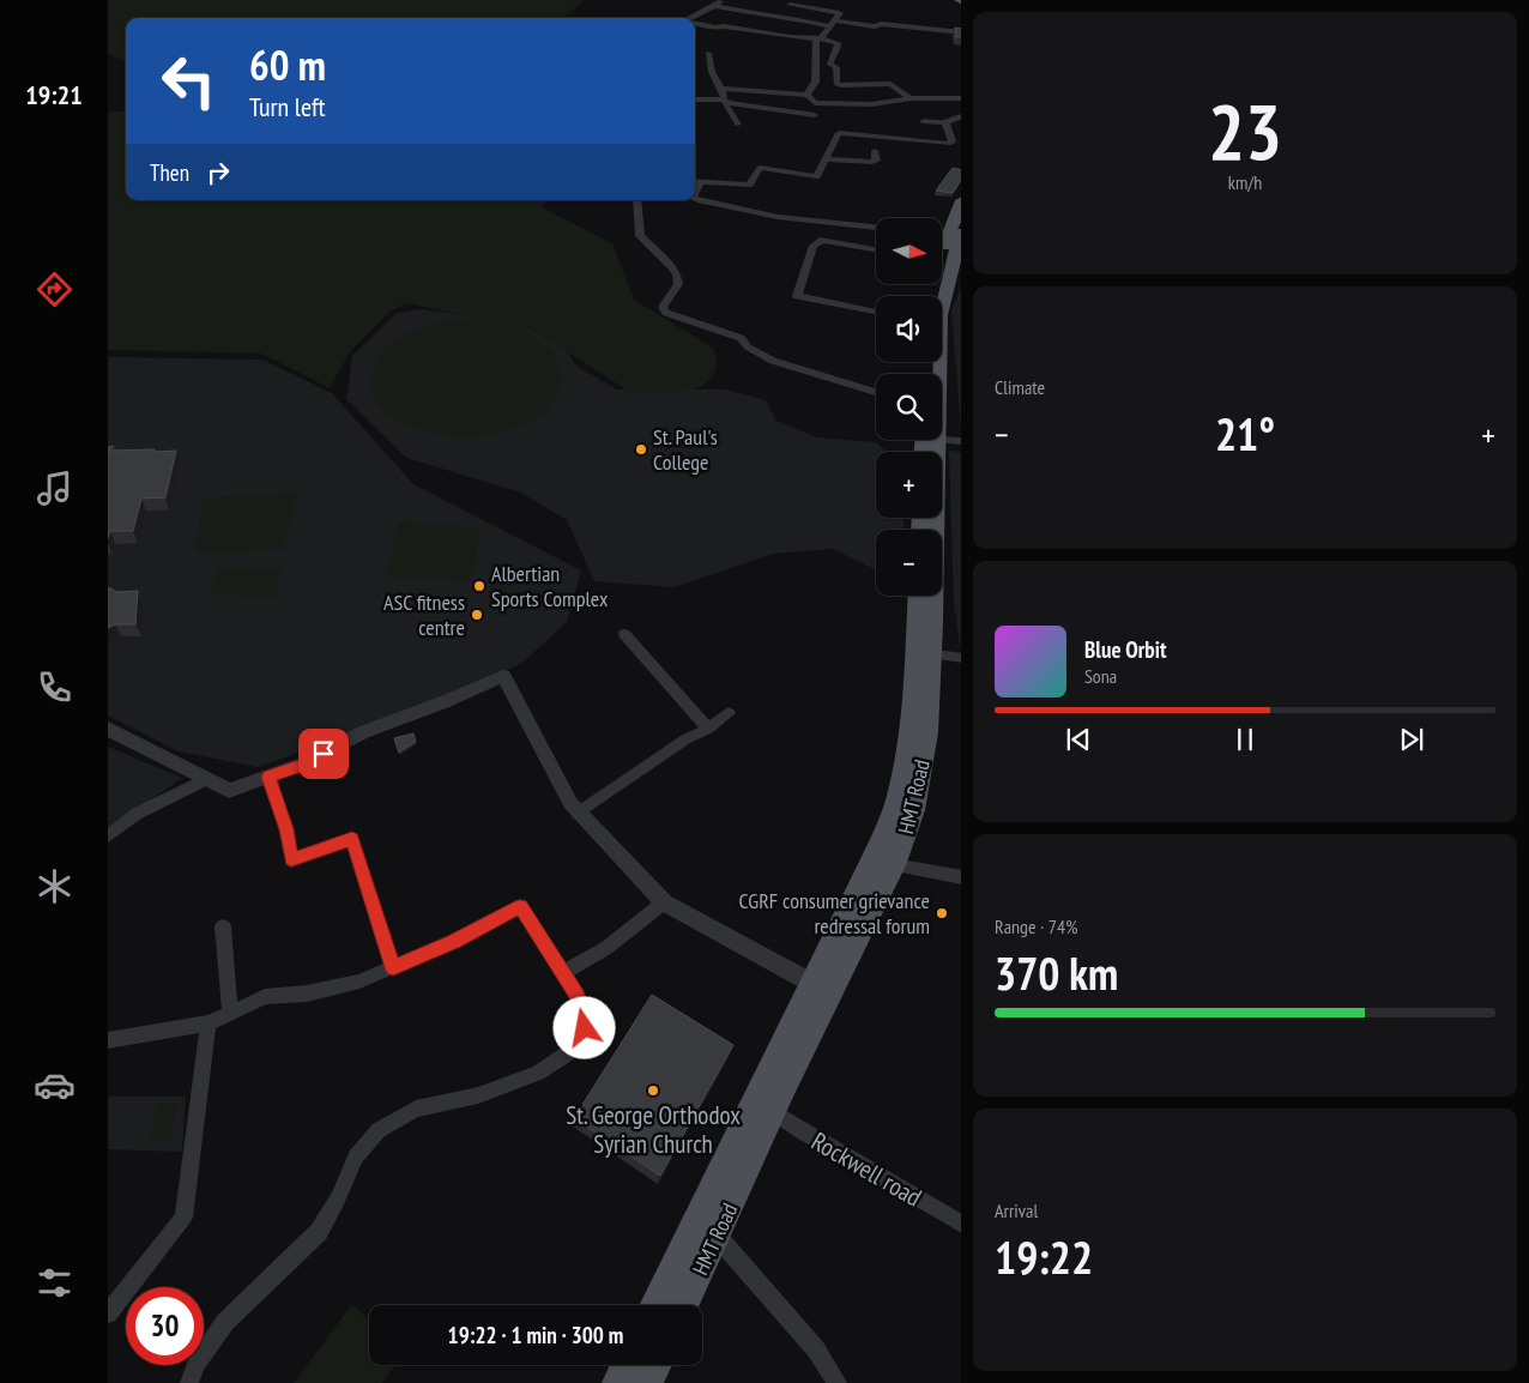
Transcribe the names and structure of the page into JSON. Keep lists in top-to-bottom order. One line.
{"streets":{"main road":["HMT Road"],"street":["Rockwell road"]},"crossings":[["HMT Road","Rockwell road"]],"places":["St. Paul's College","Albertian Sports Complex","ASC fitness centre","CGRF consumer grievance redressal forum","St. George Orthodox Syrian Church"],"north":"right","page":{"tabs":"19:21","tile":[["23","km/h"],"Climate",["Range · 74%","370 km"],["Arrival","19:22"]],"turn":["60 m","Turn left"],"then":"Then","map_buttons":["+","−"],"heat":["−","21°","+"],"song":["Blue Orbit","Sona"],"limit":"30","trip":"19:22 · 1 min · 300 m"}}
